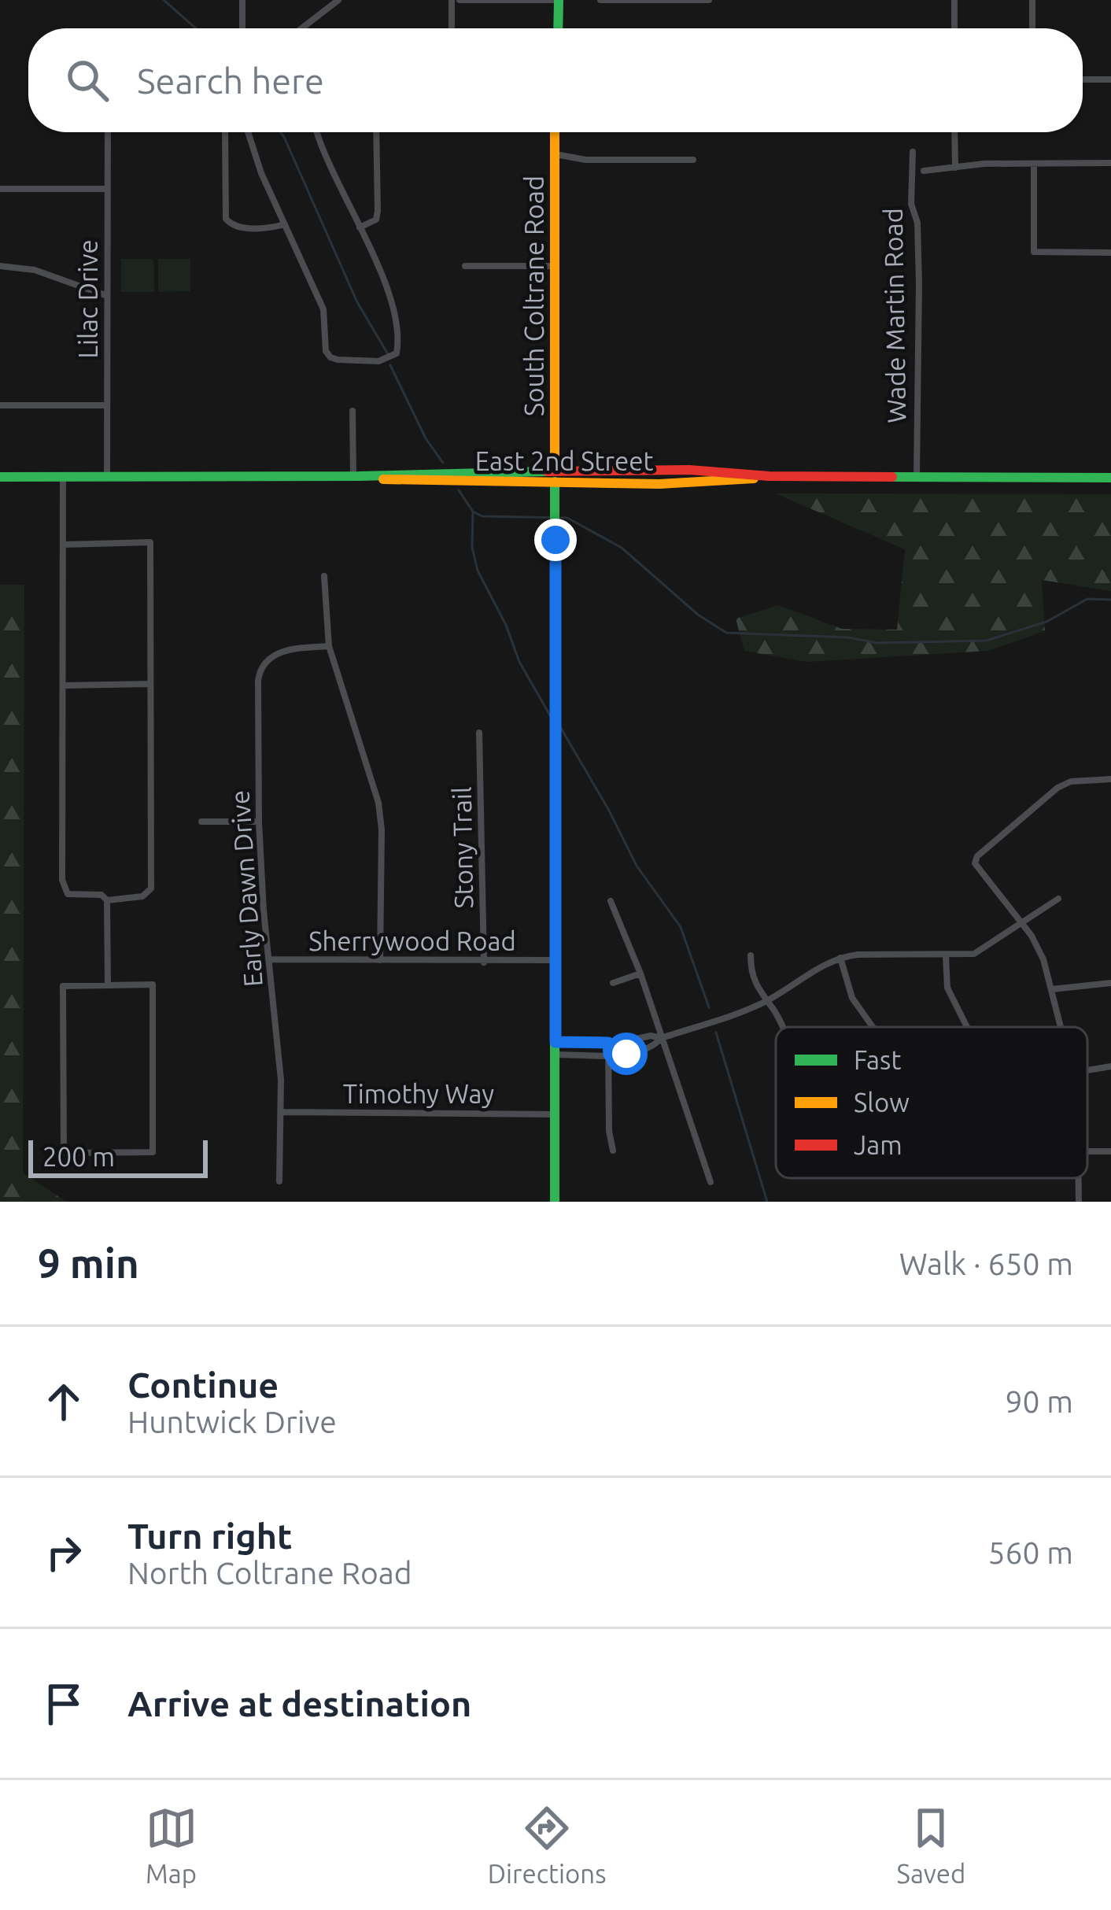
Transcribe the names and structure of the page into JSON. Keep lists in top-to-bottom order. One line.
{"streets":{"main road":["South Coltrane Road","East 2nd Street"],"street":["Lilac Drive","Wade Martin Road","Stony Trail","Early Dawn Drive","Sherrywood Road","Timothy Way"]},"crossings":[["South Coltrane Road","East 2nd Street"],["South Coltrane Road","Sherrywood Road"],["South Coltrane Road","Timothy Way"],["Lilac Drive","East 2nd Street"],["Wade Martin Road","East 2nd Street"],["Stony Trail","Sherrywood Road"],["Early Dawn Drive","Sherrywood Road"],["Early Dawn Drive","Timothy Way"]],"legend":["Fast","Slow","Jam"],"scale_bar":"200 m","page":{"search":"Search here","scale":"200 m","heading":["9 min","Walk · 650 m"],"list":[["Continue","Huntwick Drive","90 m"],["Turn right","North Coltrane Road","560 m"],"Arrive at destination"],"nav":["Map","Directions","Saved"]}}
